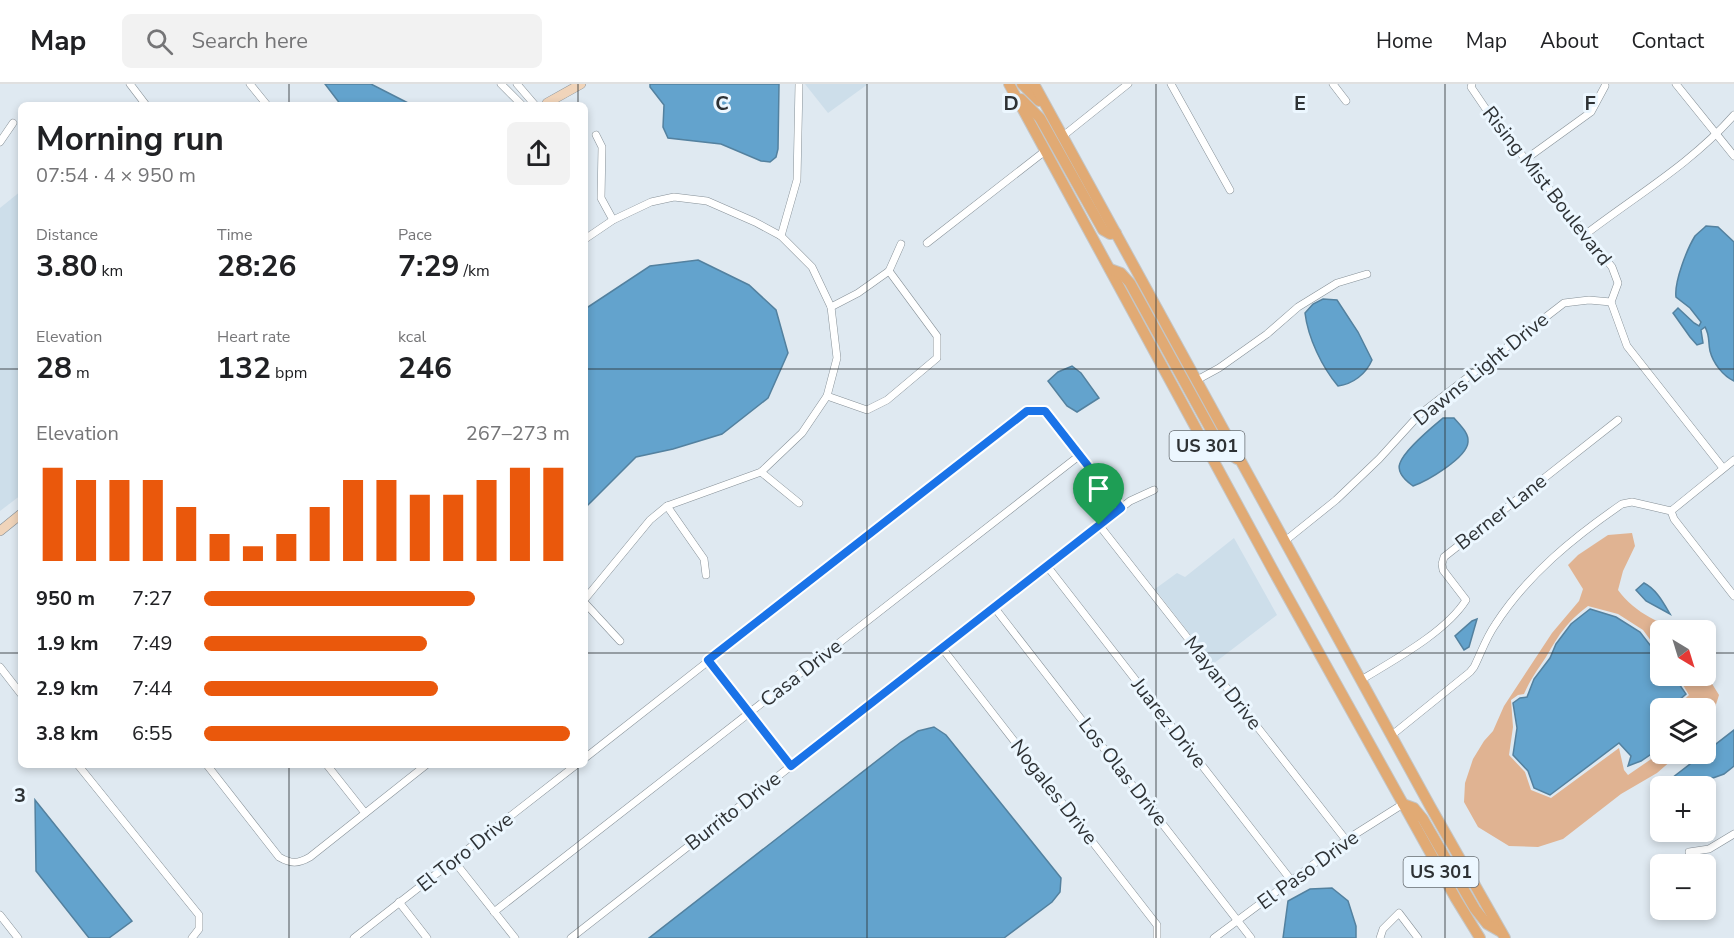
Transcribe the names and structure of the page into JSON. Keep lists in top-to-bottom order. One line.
{"streets":{"main road":["US 301"],"street":["Rising Mist Boulevard","Dawns Light Drive","Berner Lane","Casa Drive","Mayan Drive","Juarez Drive","Los Olas Drive","Nogales Drive","Burrito Drive","El Toro Drive","El Paso Drive"]},"crossings":[["Rising Mist Boulevard","Dawns Light Drive"],["Dawns Light Drive","US 301"],["US 301","Berner Lane"],["US 301","El Paso Drive"],["Mayan Drive","Burrito Drive"],["Mayan Drive","El Paso Drive"],["Juarez Drive","Burrito Drive"],["Juarez Drive","El Paso Drive"],["Los Olas Drive","Burrito Drive"],["Los Olas Drive","El Paso Drive"],["Nogales Drive","Burrito Drive"]],"north":"bottom right","page":{"header":"Map","search":"Search here","nav":["Home","Map","About","Contact"],"heading":["Morning run","07:54 · 4 × 950 m"],"stats":[["Distance","3.80 km"],["Time","28:26"],["Pace","7:29 /km"],["Elevation","28 m"],["Heart rate","132 bpm"],["kcal","246"]],"chart":["Elevation","267–273 m"],"list":[{"name":"950 m","note":"7:27"},{"name":"1.9 km","note":"7:49"},{"name":"2.9 km","note":"7:44"},{"name":"3.8 km","note":"6:55"}],"map_buttons":["+","−"]},"grid":{"columns":["C","D","E","F"],"rows":["3"]}}
